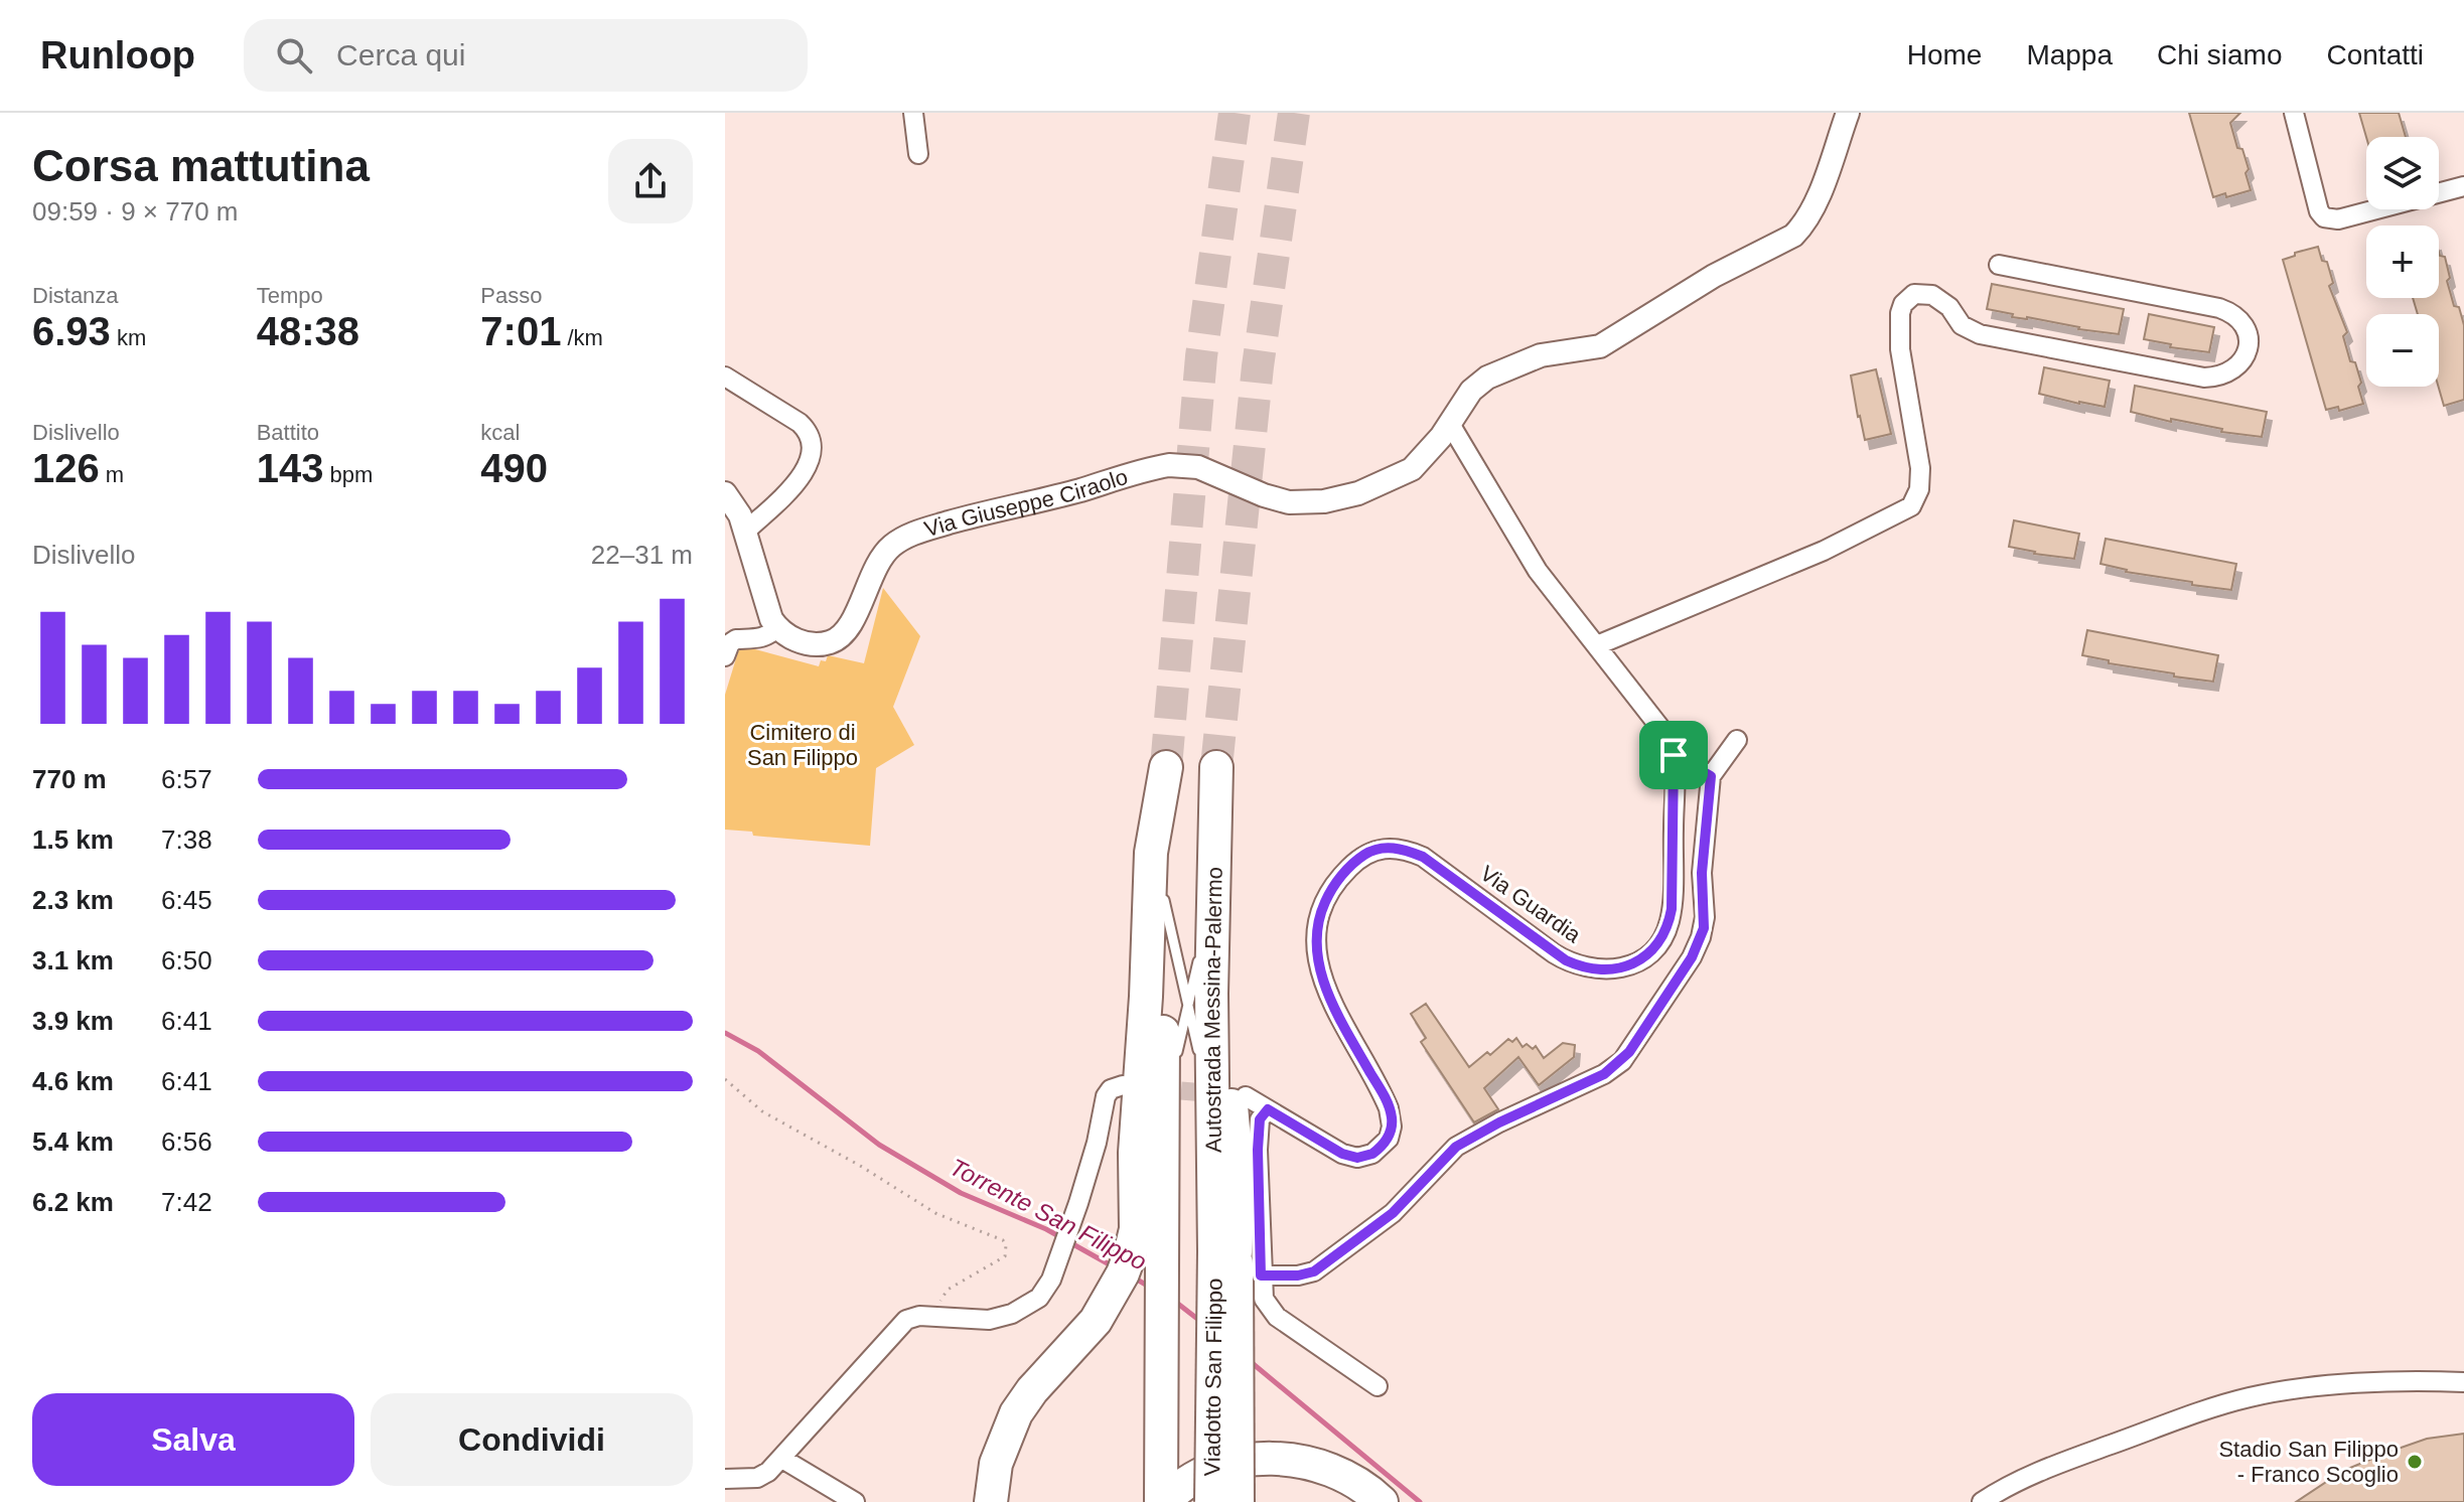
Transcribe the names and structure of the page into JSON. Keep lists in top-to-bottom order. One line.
{"streets":{"highway":["Autostrada Messina-Palermo","Viadotto San Filippo"],"street":["Via Giuseppe Ciraolo","Via Guardia"]},"crossings":[["Via Giuseppe Ciraolo","Via Guardia"],["Autostrada Messina-Palermo","Viadotto San Filippo"]],"water":["Torrente San Filippo"],"parks":["Cimitero di San Filippo"],"places":["Stadio San Filippo - Franco Scoglio"],"page":{"header":"Runloop","search":"Cerca qui","nav":["Home","Mappa","Chi siamo","Contatti"],"heading":["Corsa mattutina","09:59 · 9 × 770 m"],"map_buttons":["+","−"],"stats":[["Distanza","6.93 km"],["Tempo","48:38"],["Passo","7:01 /km"],["Dislivello","126 m"],["Battito","143 bpm"],["kcal","490"]],"chart":["Dislivello","22–31 m"],"list":[{"name":"770 m","note":"6:57"},{"name":"1.5 km","note":"7:38"},{"name":"2.3 km","note":"6:45"},{"name":"3.1 km","note":"6:50"},{"name":"3.9 km","note":"6:41"},{"name":"4.6 km","note":"6:41"},{"name":"5.4 km","note":"6:56"},{"name":"6.2 km","note":"7:42"}],"buttons":["Salva","Condividi"]}}
